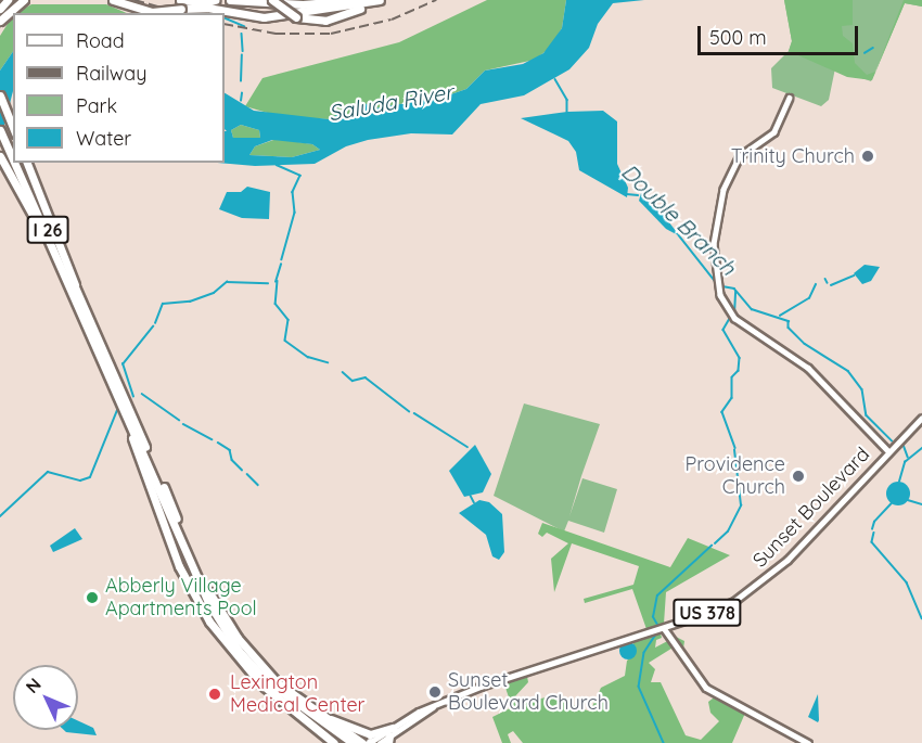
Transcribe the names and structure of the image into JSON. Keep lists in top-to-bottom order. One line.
{"streets":{"highway":["I 26"],"main road":["Sunset Boulevard","US 378"]},"crossings":[["I 26","Sunset Boulevard"]],"water":["Saluda River","Double Branch"],"places":["Trinity Church","Providence Church","Abberly Village Apartments Pool","Sunset Boulevard Church","Lexington Medical Center"],"legend":["Road","Railway","Park","Water"],"scale_bar":"500 m","north":"top left"}
